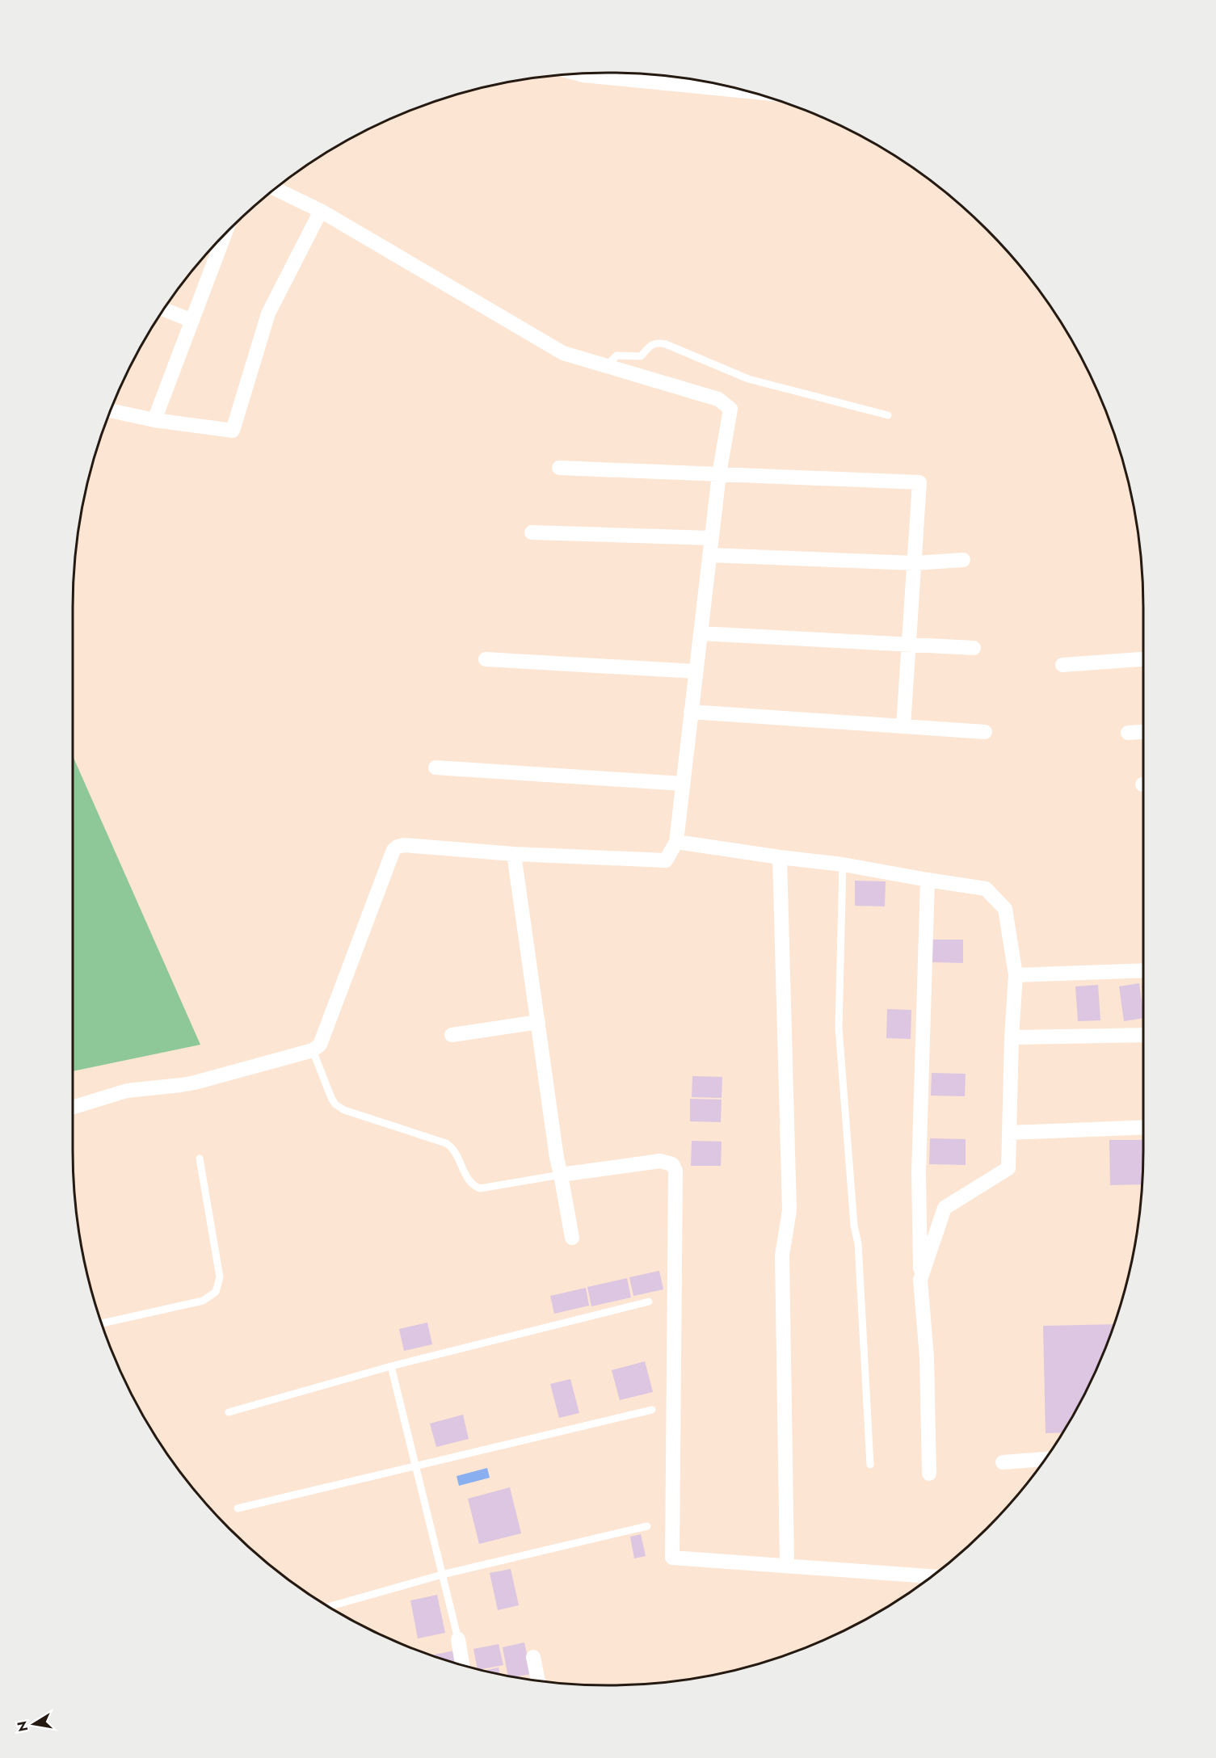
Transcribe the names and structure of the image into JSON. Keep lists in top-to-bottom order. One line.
{"north":"left"}
